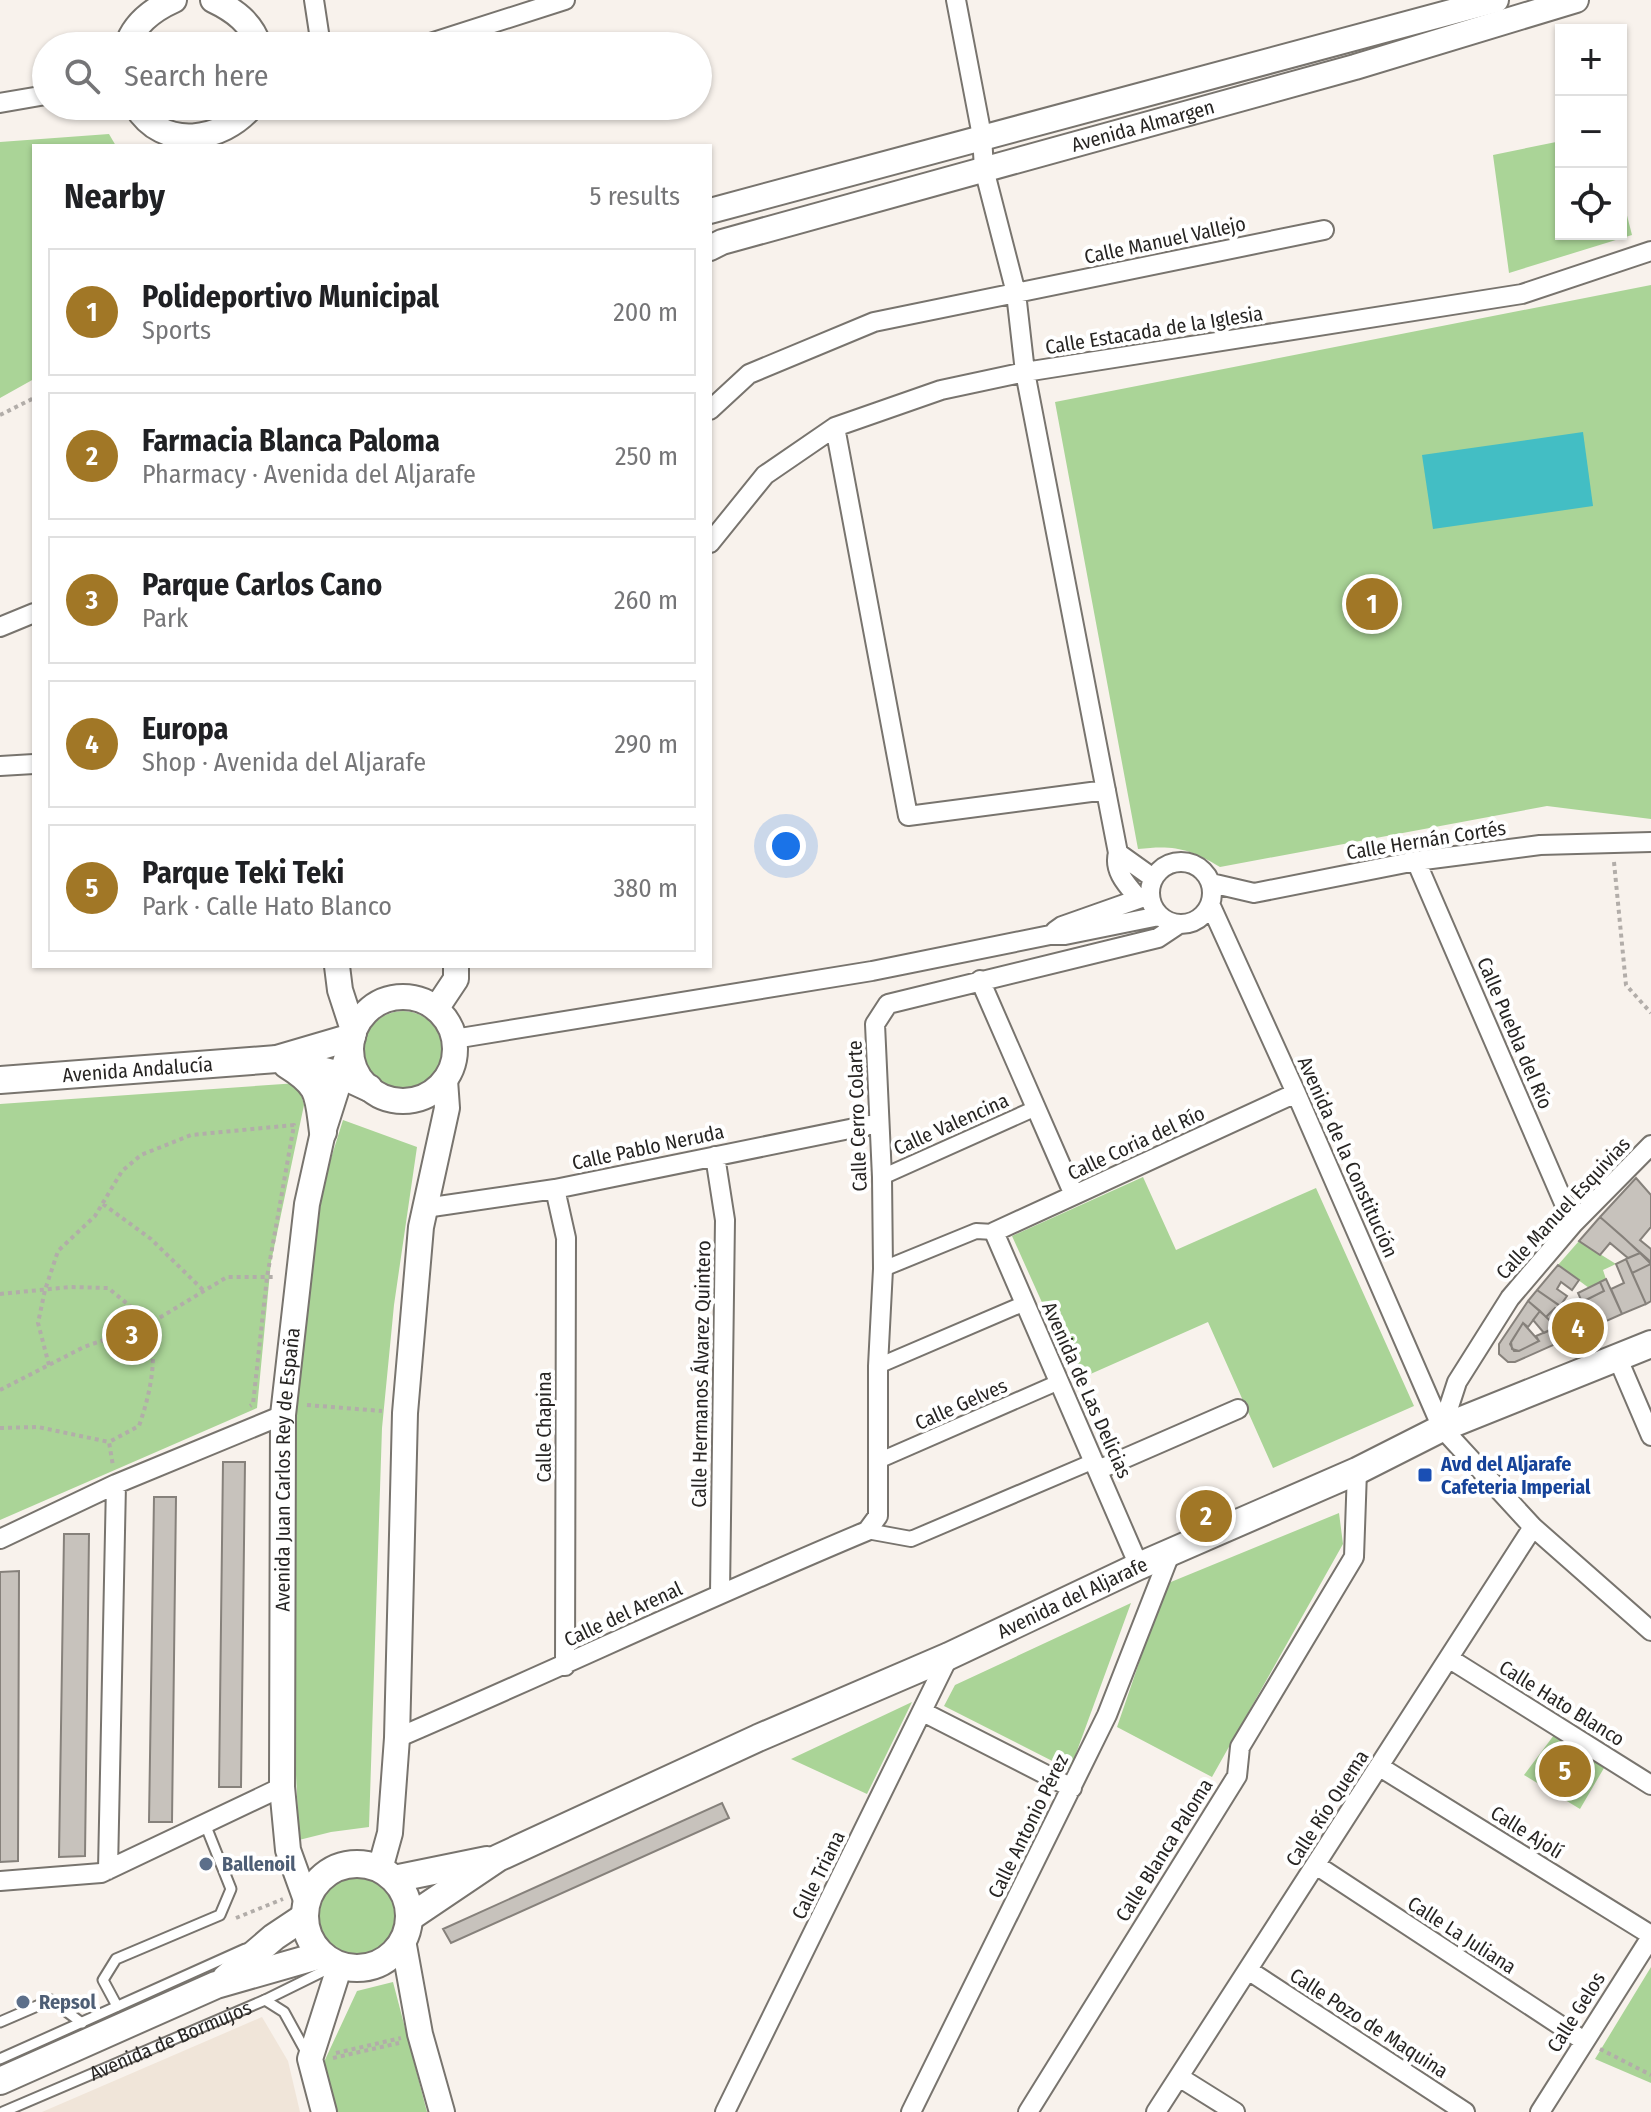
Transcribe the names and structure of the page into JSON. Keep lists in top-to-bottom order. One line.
{"streets":{"main road":["Avenida Andalucía","Avenida del Aljarafe","Avenida de Bormujos"],"street":["Avenida Almargen","Calle Manuel Vallejo","Calle Estacada de la Iglesia","Calle Hernán Cortés","Calle Puebla del Río","Calle Cerro Colarte","Calle Valencina","Calle Coria del Río","Calle Pablo Neruda","Avenida de la Constitución","Calle Manuel Esquivias","Calle Hermanos Álvarez Quintero","Avenida de Las Delicias","Calle Gelves","Calle Chapina","Avenida Juan Carlos Rey de España","Calle del Arenal","Calle Hato Blanco","Calle Río Quema","Calle Antonio Pérez","Calle Ajolí","Calle Blanca Paloma","Calle Triana","Calle La Juliana","Calle Gelos","Calle Pozo de Maquina"]},"crossings":[["Calle Hernán Cortés","Calle Puebla del Río"],["Calle Hernán Cortés","Calle Cerro Colarte"],["Calle Hernán Cortés","Avenida de la Constitución"],["Calle Puebla del Río","Calle Manuel Esquivias"],["Calle Cerro Colarte","Calle Valencina"],["Calle Cerro Colarte","Calle Pablo Neruda"],["Calle Cerro Colarte","Avenida de la Constitución"],["Calle Cerro Colarte","Calle Gelves"],["Calle Cerro Colarte","Calle del Arenal"],["Calle Coria del Río","Avenida de la Constitución"],["Calle Coria del Río","Avenida de Las Delicias"],["Calle Pablo Neruda","Calle Hermanos Álvarez Quintero"],["Calle Pablo Neruda","Calle Chapina"],["Avenida de la Constitución","Calle Manuel Esquivias"],["Avenida de la Constitución","Avenida del Aljarafe"],["Avenida de la Constitución","Calle Río Quema"],["Calle Manuel Esquivias","Avenida del Aljarafe"],["Calle Hermanos Álvarez Quintero","Calle del Arenal"],["Avenida de Las Delicias","Calle Gelves"],["Avenida de Las Delicias","Avenida del Aljarafe"],["Calle Chapina","Calle del Arenal"],["Avenida Juan Carlos Rey de España","Avenida del Aljarafe"],["Avenida Juan Carlos Rey de España","Avenida de Bormujos"],["Avenida del Aljarafe","Calle Antonio Pérez"],["Avenida del Aljarafe","Calle Blanca Paloma"],["Avenida del Aljarafe","Calle Triana"],["Avenida del Aljarafe","Avenida de Bormujos"],["Calle Hato Blanco","Calle Río Quema"],["Calle Río Quema","Calle Ajolí"],["Calle Río Quema","Calle La Juliana"],["Calle Río Quema","Calle Pozo de Maquina"],["Calle Ajolí","Calle Gelos"],["Calle La Juliana","Calle Gelos"]],"places":{"transit":["Avd del Aljarafe Cafeteria Imperial"],"other":["Ballenoil","Repsol"]},"page":{"map_buttons":["+","−"],"search":"Search here","heading":["Nearby","5 results"],"list":[{"mark":"1","name":"Polideportivo Municipal","note":"Sports","value":"200 m"},{"mark":"2","name":"Farmacia Blanca Paloma","note":"Pharmacy · Avenida del Aljarafe","value":"250 m"},{"mark":"3","name":"Parque Carlos Cano","note":"Park","value":"260 m"},{"mark":"4","name":"Europa","note":"Shop · Avenida del Aljarafe","value":"290 m"},{"mark":"5","name":"Parque Teki Teki","note":"Park · Calle Hato Blanco","value":"380 m"}],"pins":["1","4","3","2","5"]}}
